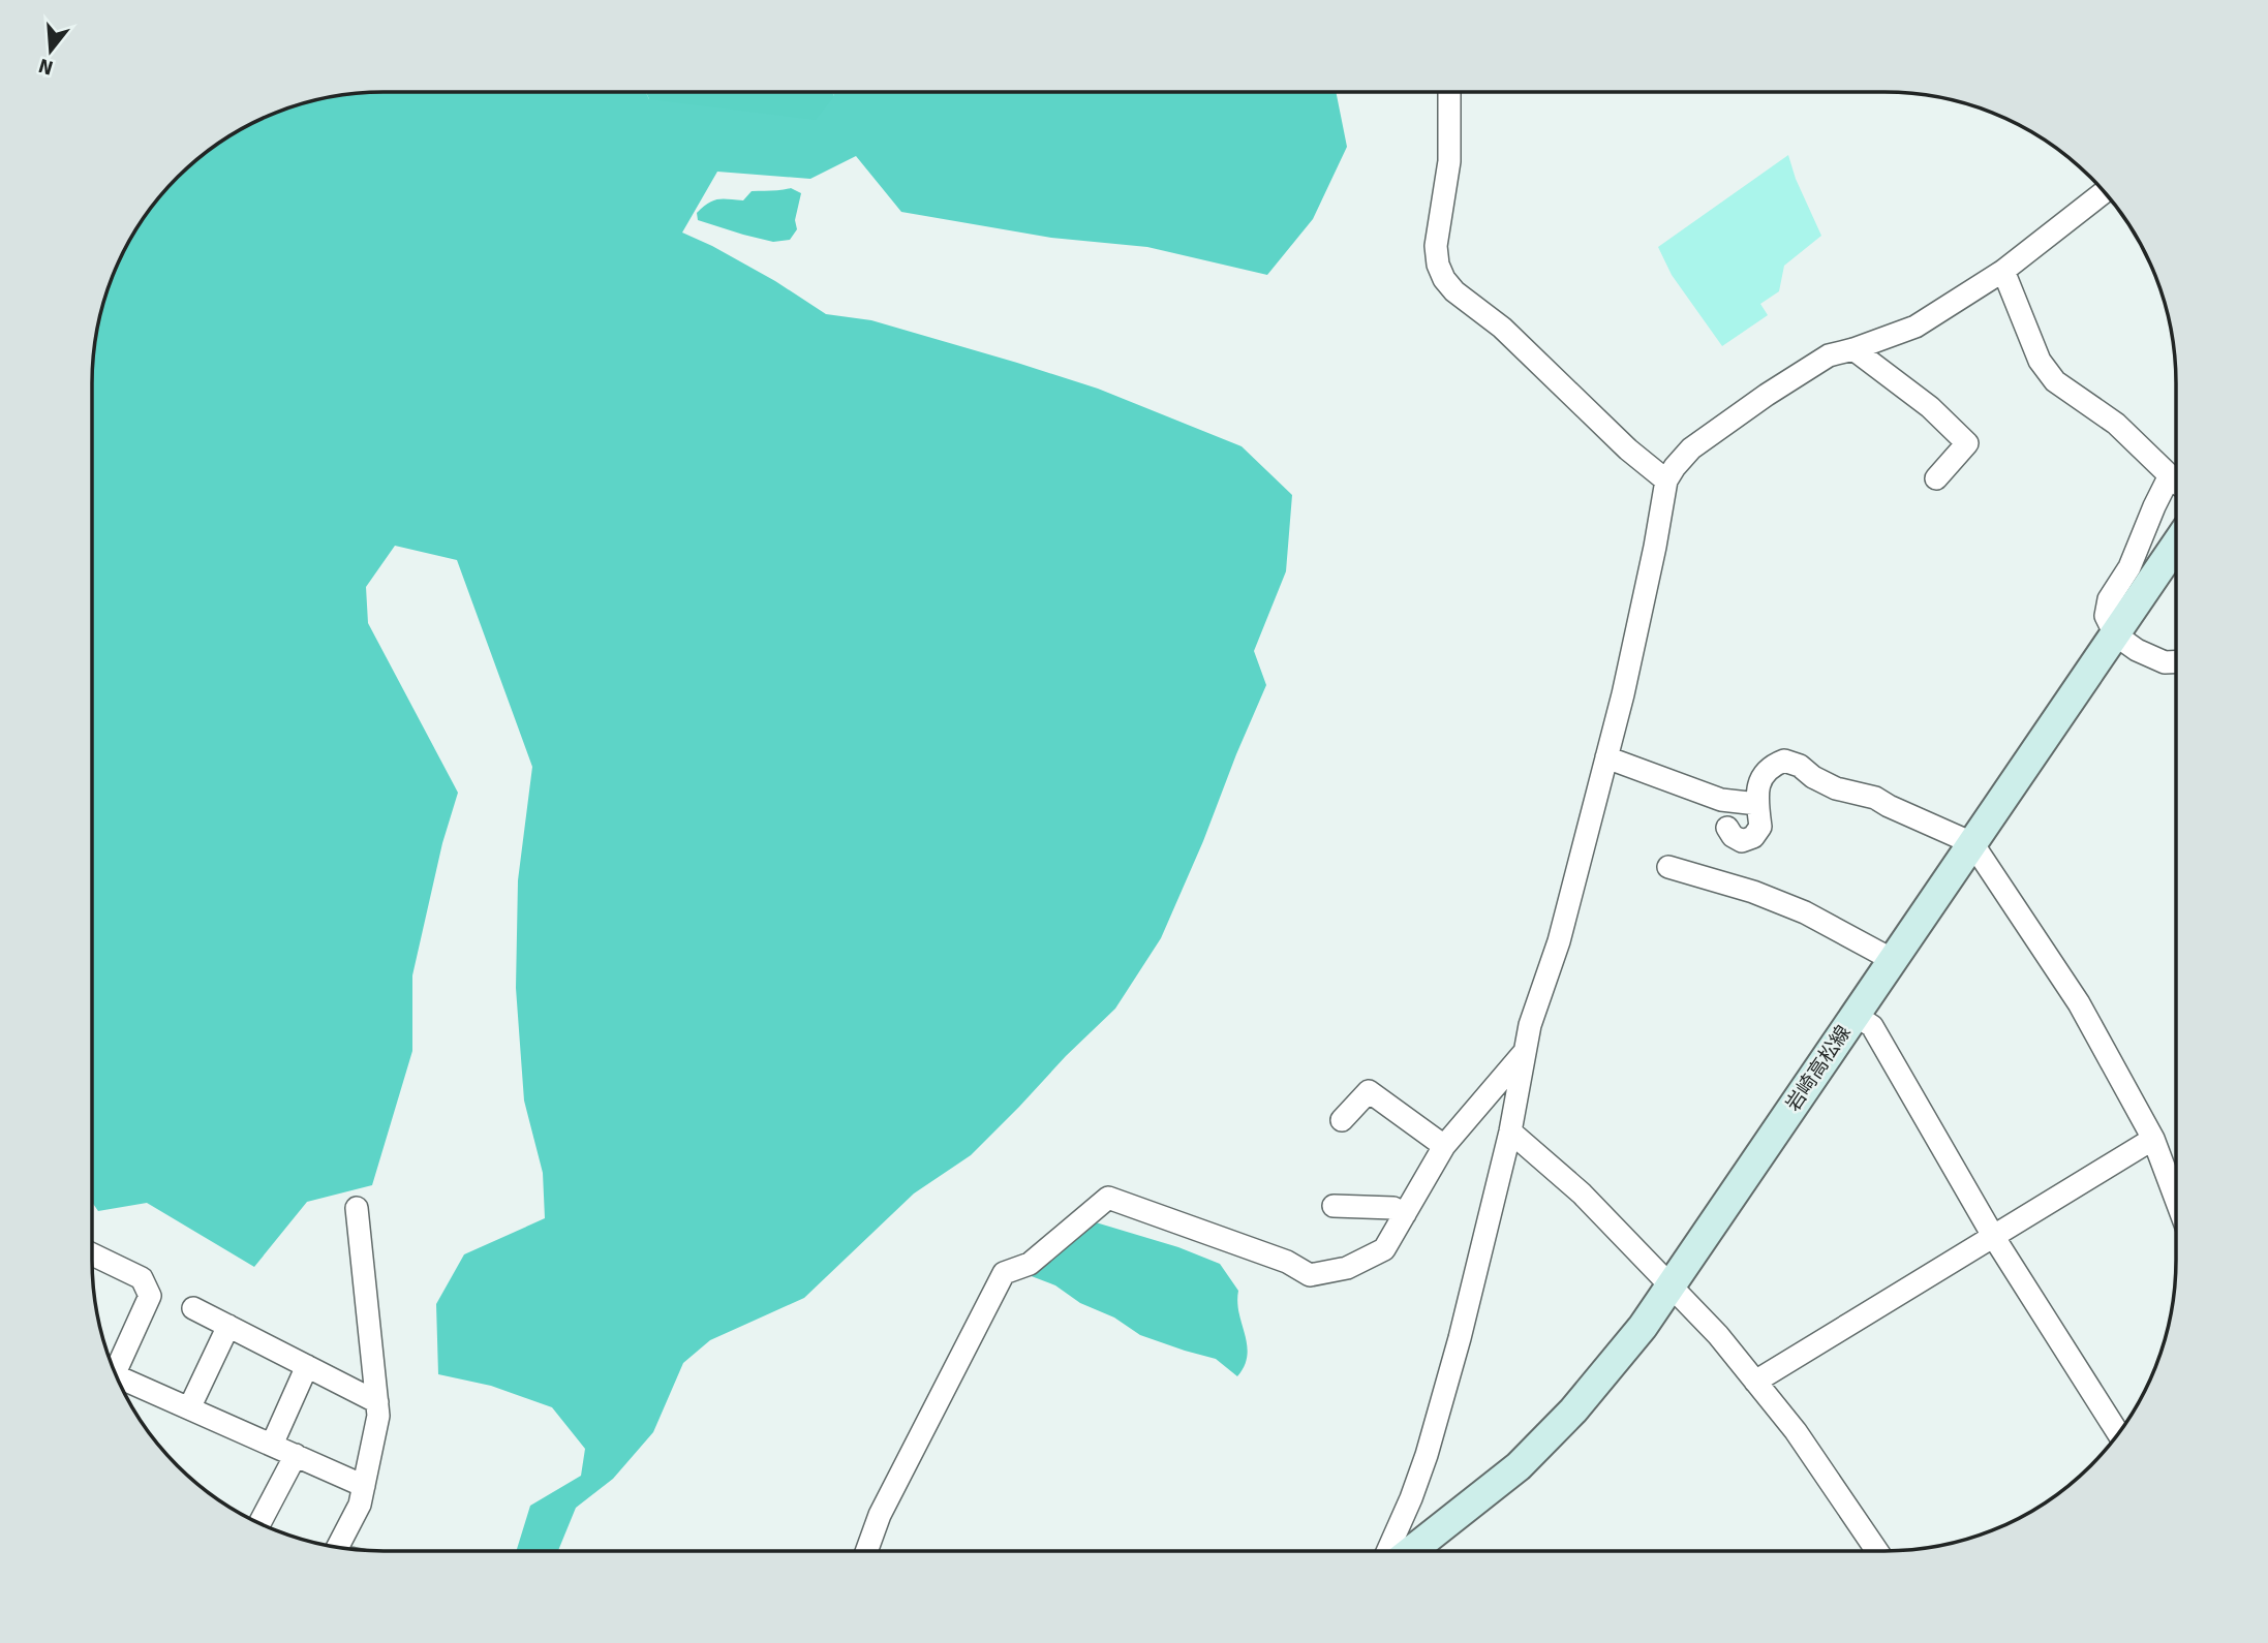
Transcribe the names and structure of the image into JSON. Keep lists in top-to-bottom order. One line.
{"streets":{"main road":["岩崎高松線"]},"north":"bottom"}
